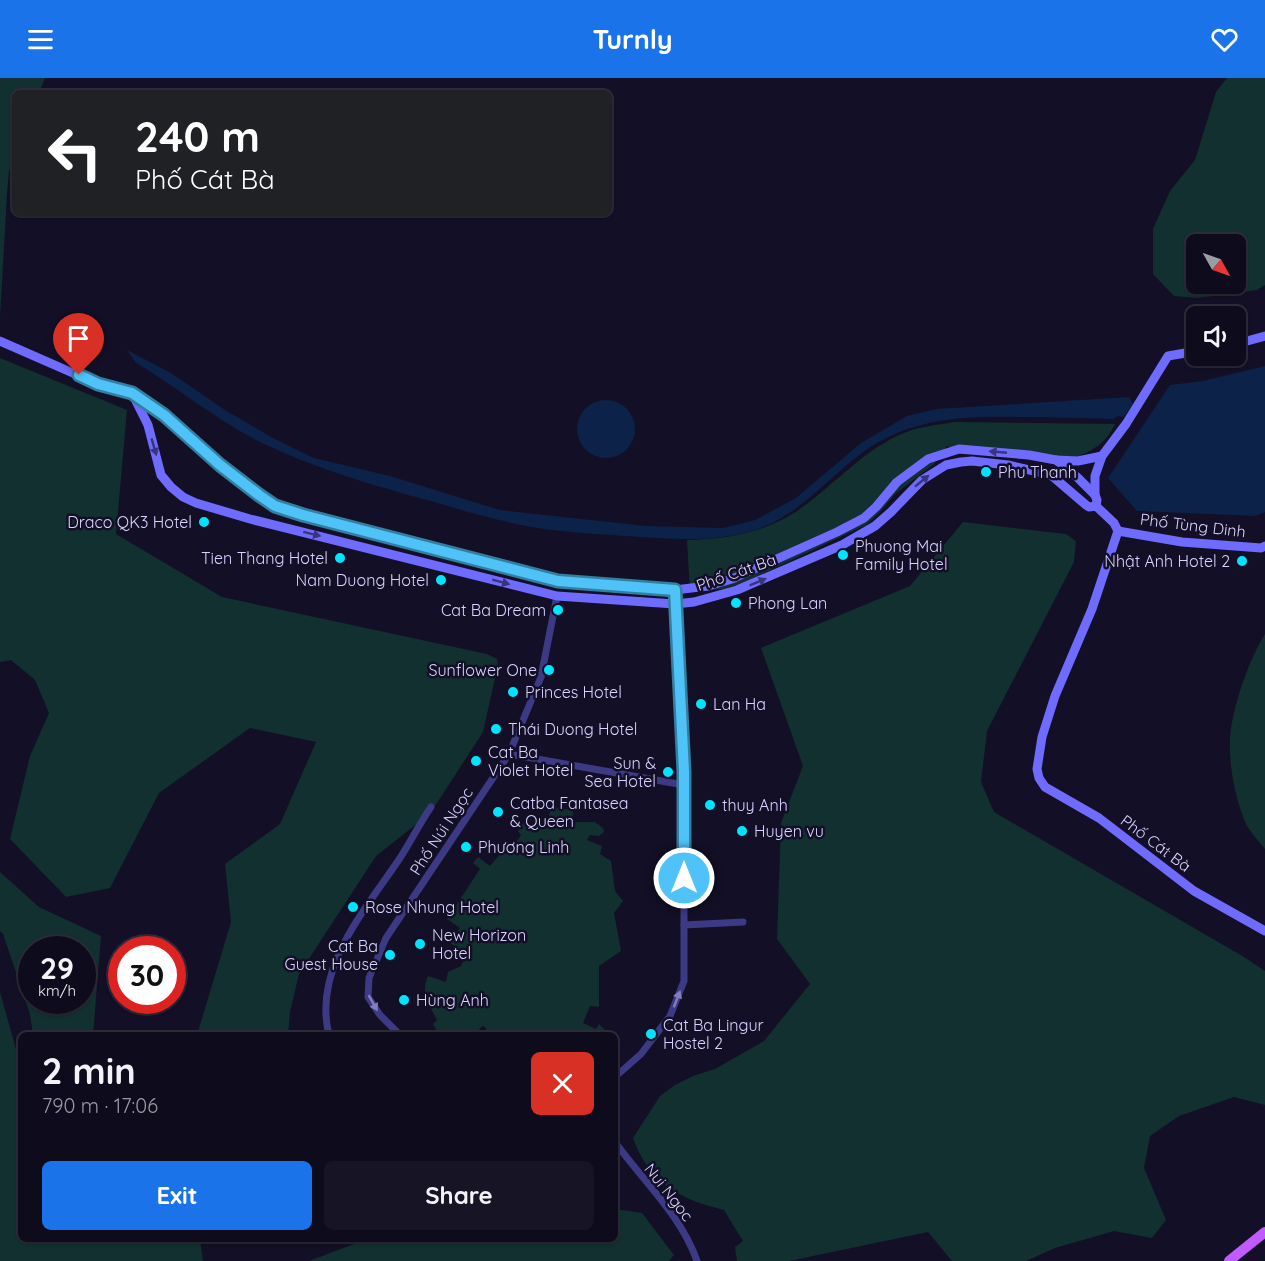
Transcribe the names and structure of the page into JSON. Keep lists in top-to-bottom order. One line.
{"streets":{"main road":["Phố Tùng Dinh","Phố Cát Bà"],"street":["Phố Núi Ngọc","Nui Ngoc"]},"crossings":[["Phố Tùng Dinh","Phố Cát Bà"],["Phố Cát Bà","Phố Núi Ngọc"]],"places":["Phu Thanh","Draco QK3 Hotel","Phuong Mai Family Hotel","Tien Thang Hotel","Nhật Anh Hotel 2","Nam Duong Hotel","Phong Lan","Cat Ba Dream","Sunflower One","Princes Hotel","Lan Ha","Thái Duong Hotel","Cat Ba Violet Hotel","Sun & Sea Hotel","thuy Anh","Catba Fantasea & Queen","Huyen vu","Phương Linh","Rose Nhung Hotel","New Horizon Hotel","Cat Ba Guest House","Hùng Anh","Cat Ba Lingur Hostel 2"],"north":"bottom right","page":{"header":"Turnly","turn":["240 m","Phố Cát Bà"],"speed":"29 km/h","limit":"30","heading":["2 min","790 m · 17:06"],"buttons":["Exit","Share"]}}
